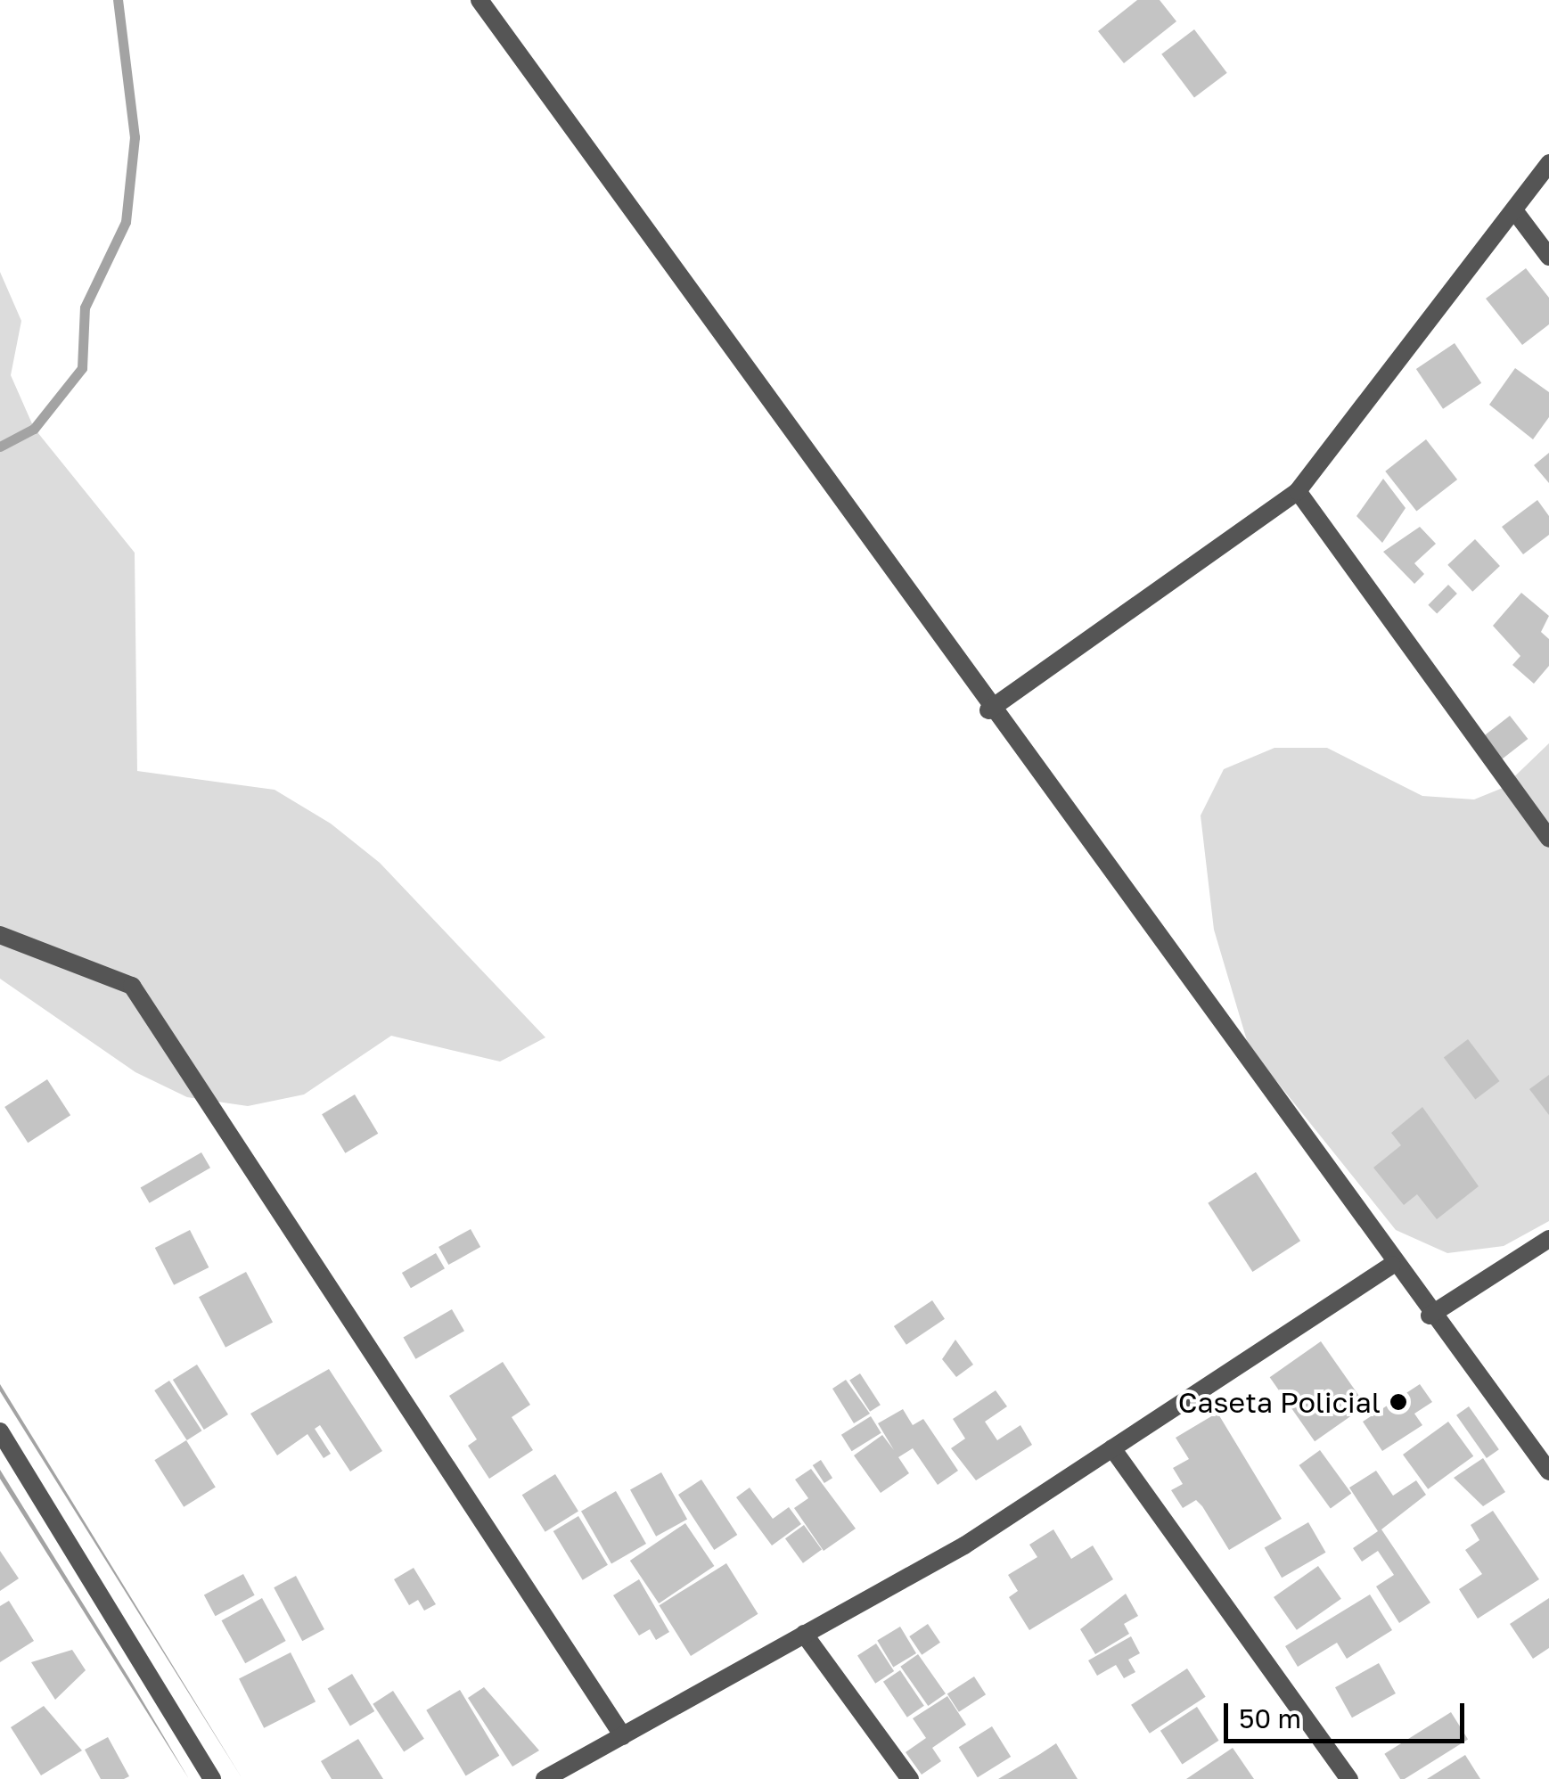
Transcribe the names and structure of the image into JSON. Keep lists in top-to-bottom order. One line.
{"places":["Caseta Policial"],"scale_bar":"50 m"}
